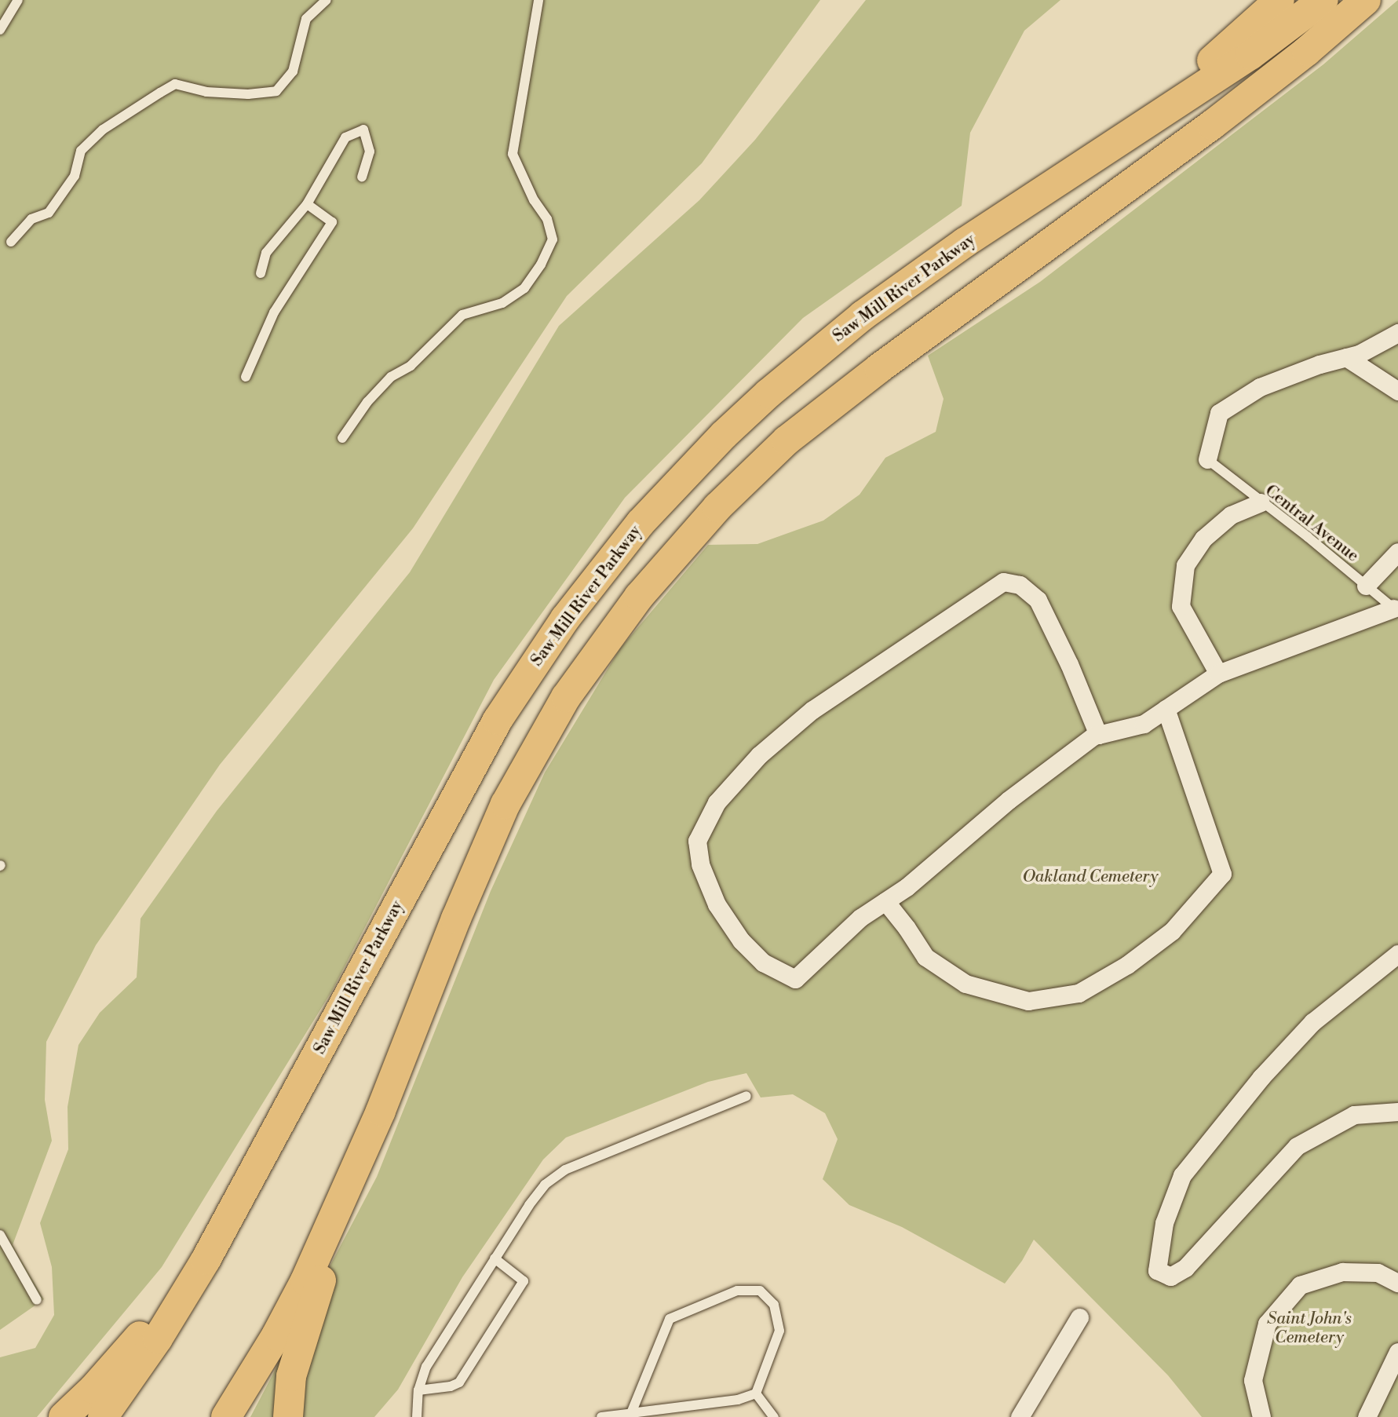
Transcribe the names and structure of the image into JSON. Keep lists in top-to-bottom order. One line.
{"streets":{"highway":["Saw Mill River Parkway"],"lane":["Central Avenue"]},"parks":["Oakland Cemetery","Saint John's Cemetery"]}
